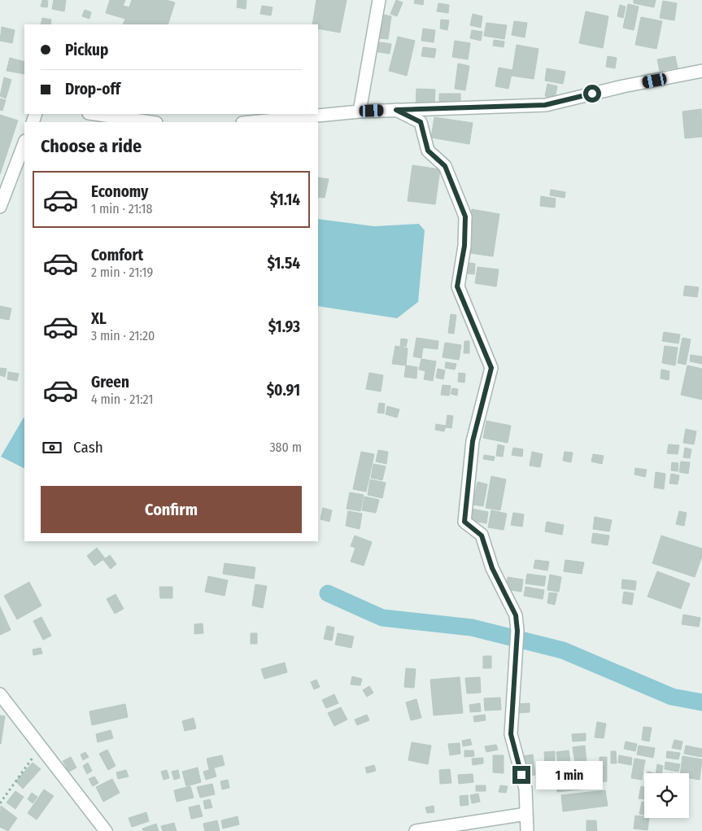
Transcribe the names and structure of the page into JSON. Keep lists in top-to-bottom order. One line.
{"page":{"banner":["Pickup","Drop-off"],"heading":"Choose a ride","list":[{"name":"Economy","note":"1 min · 21:18","value":"$1.14"},{"name":"Comfort","note":"2 min · 21:19","value":"$1.54"},{"name":"XL","note":"3 min · 21:20","value":"$1.93"},{"name":"Green","note":"4 min · 21:21","value":"$0.91"}],"pay":["Cash","380 m"],"buttons":"Confirm","bubble":"1 min"}}
